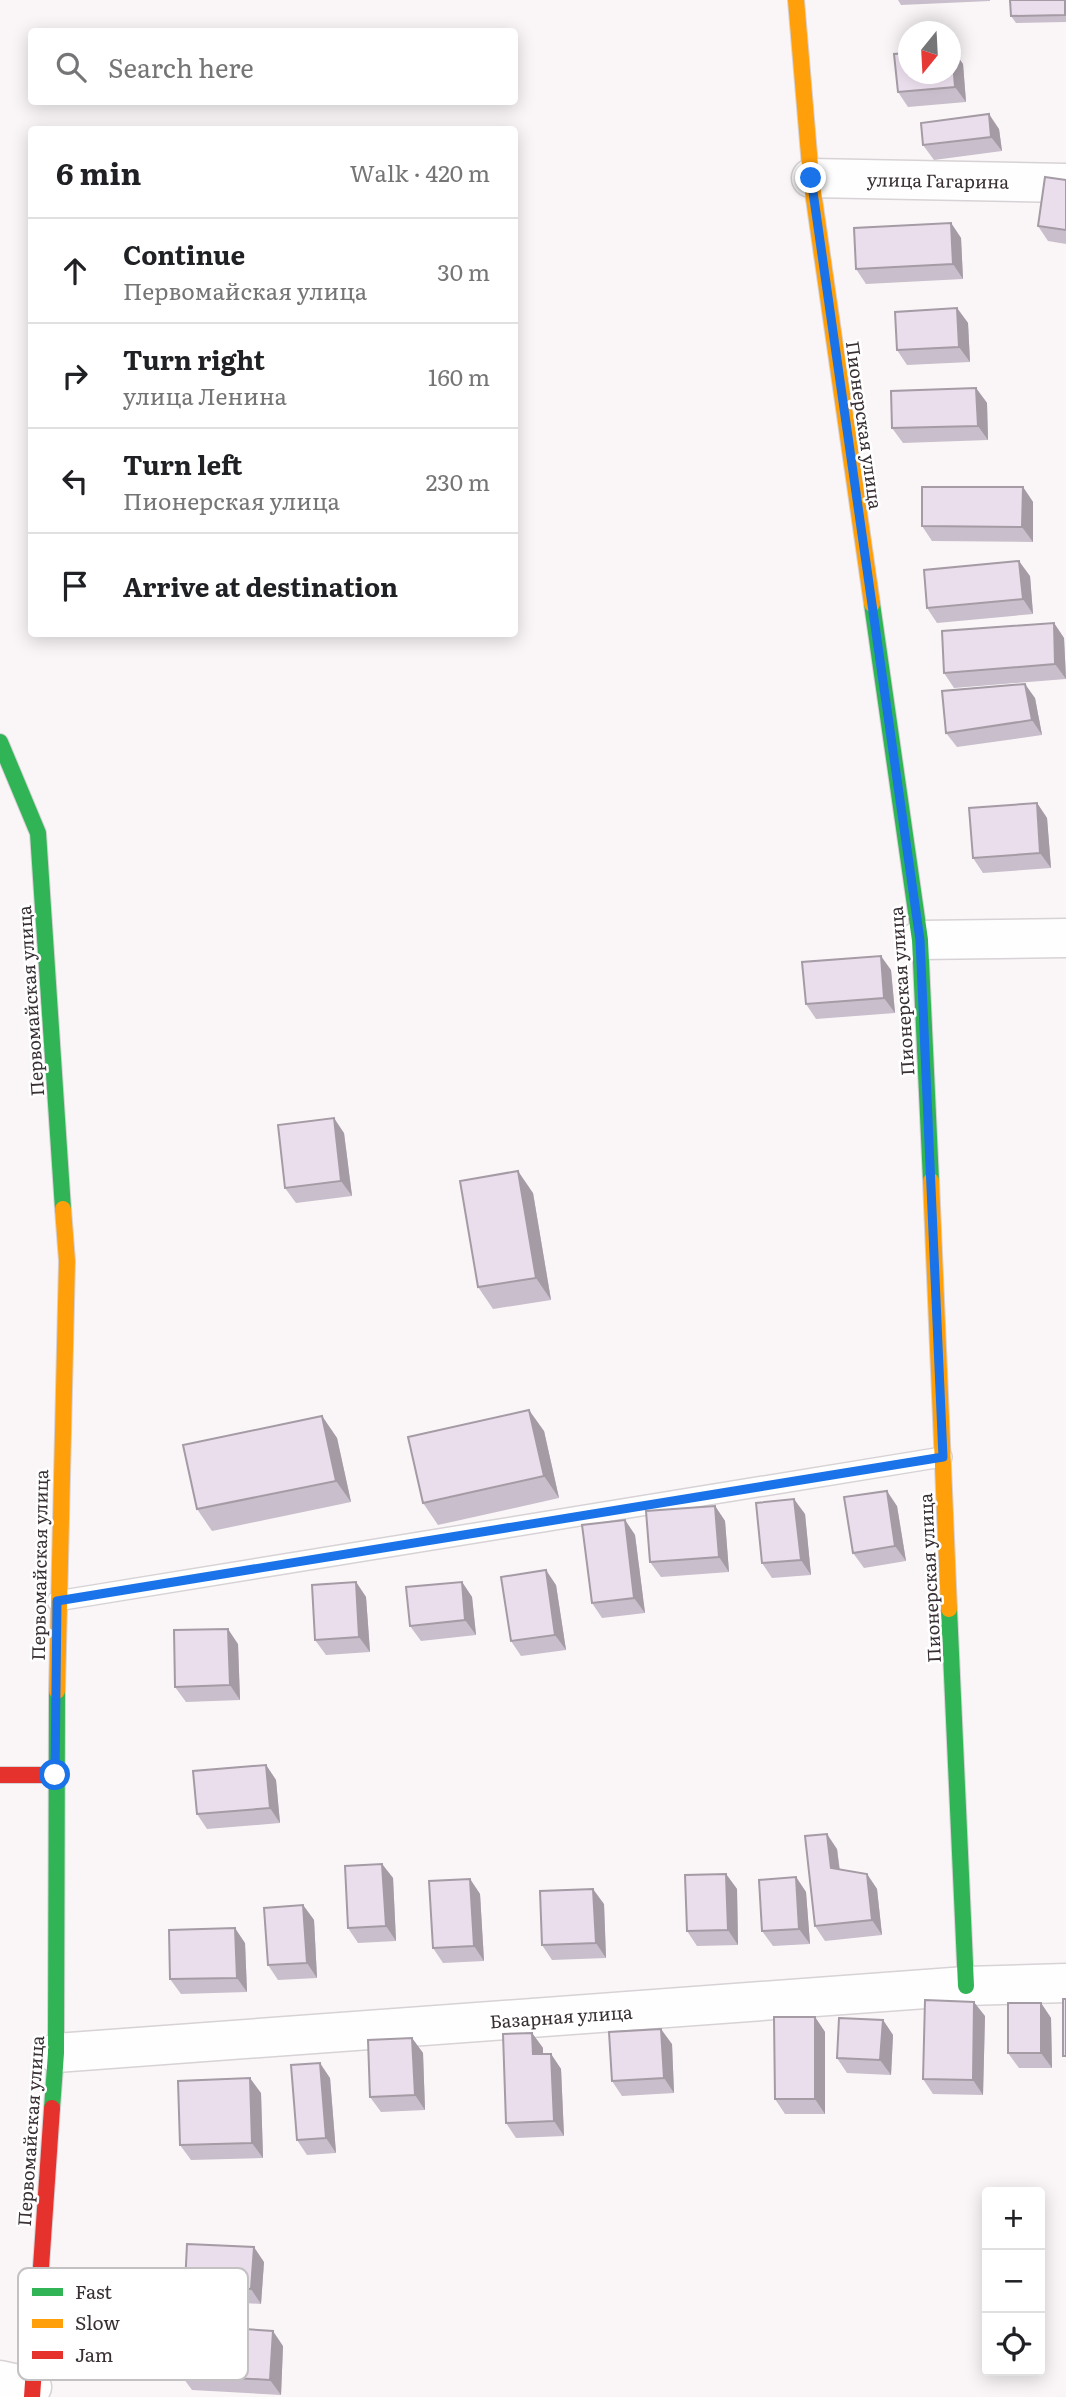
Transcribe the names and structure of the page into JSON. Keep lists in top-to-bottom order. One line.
{"streets":{"street":["улица Гагарина","Пионерская улица","Первомайская улица","Базарная улица"]},"crossings":[["улица Гагарина","Пионерская улица"],["Пионерская улица","Базарная улица"],["Первомайская улица","Базарная улица"]],"legend":["Fast","Slow","Jam"],"north":"bottom","page":{"search":"Search here","heading":["6 min","Walk · 420 m"],"list":[["Continue","Первомайская улица","30 m"],["Turn right","улица Ленина","160 m"],["Turn left","Пионерская улица","230 m"],"Arrive at destination"],"map_buttons":["+","−"]}}
